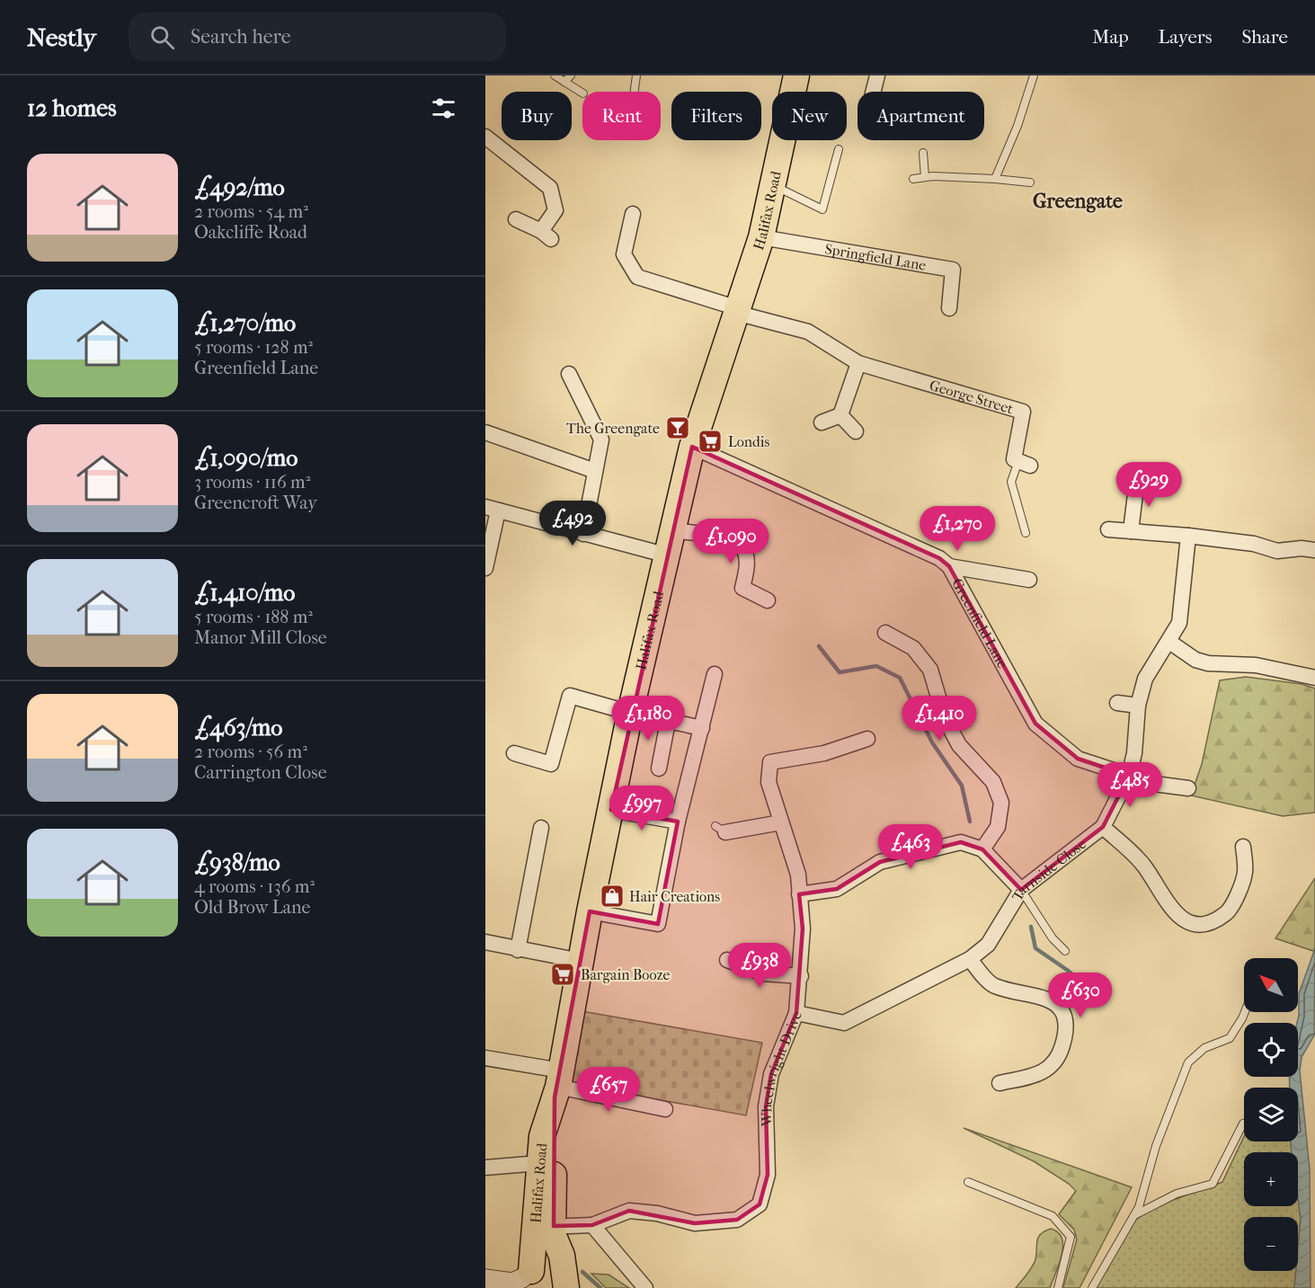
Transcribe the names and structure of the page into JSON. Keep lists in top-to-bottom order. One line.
{"streets":{"highway":["Halifax Road"],"street":["Springfield Lane","George Street","Greenfield Lane","Tarnside Close","Wheelwright Drive"]},"crossings":[["Halifax Road","Springfield Lane"],["Halifax Road","George Street"],["Halifax Road","Greenfield Lane"],["Halifax Road","Wheelwright Drive"],["Tarnside Close","Wheelwright Drive"]],"districts":["Greengate"],"places":{"bar":["The Greengate"],"supermarket":["Londis","Bargain Booze"],"shop":["Hair Creations"]},"north":"top left","page":{"header":"Nestly","search":"Search here","nav":["Map","Layers","Share"],"heading":"12 homes","chip":["Buy","Rent","Filters","New","Apartment"],"list":[{"name":"£492/mo","note":"2 rooms · 54 m² · Oakcliffe Road"},{"name":"£1,270/mo","note":"5 rooms · 128 m² · Greenfield Lane"},{"name":"£1,090/mo","note":"3 rooms · 116 m² · Greencroft Way"},{"name":"£1,410/mo","note":"5 rooms · 188 m² · Manor Mill Close"},{"name":"£463/mo","note":"2 rooms · 56 m² · Carrington Close"},{"name":"£938/mo","note":"4 rooms · 136 m² · Old Brow Lane"}],"price":["£929","£492","£1,270","£1,090","£1,180","£1,410","£485","£997","£463","£938","£630","£657"],"map_buttons":["+","−"]}}
